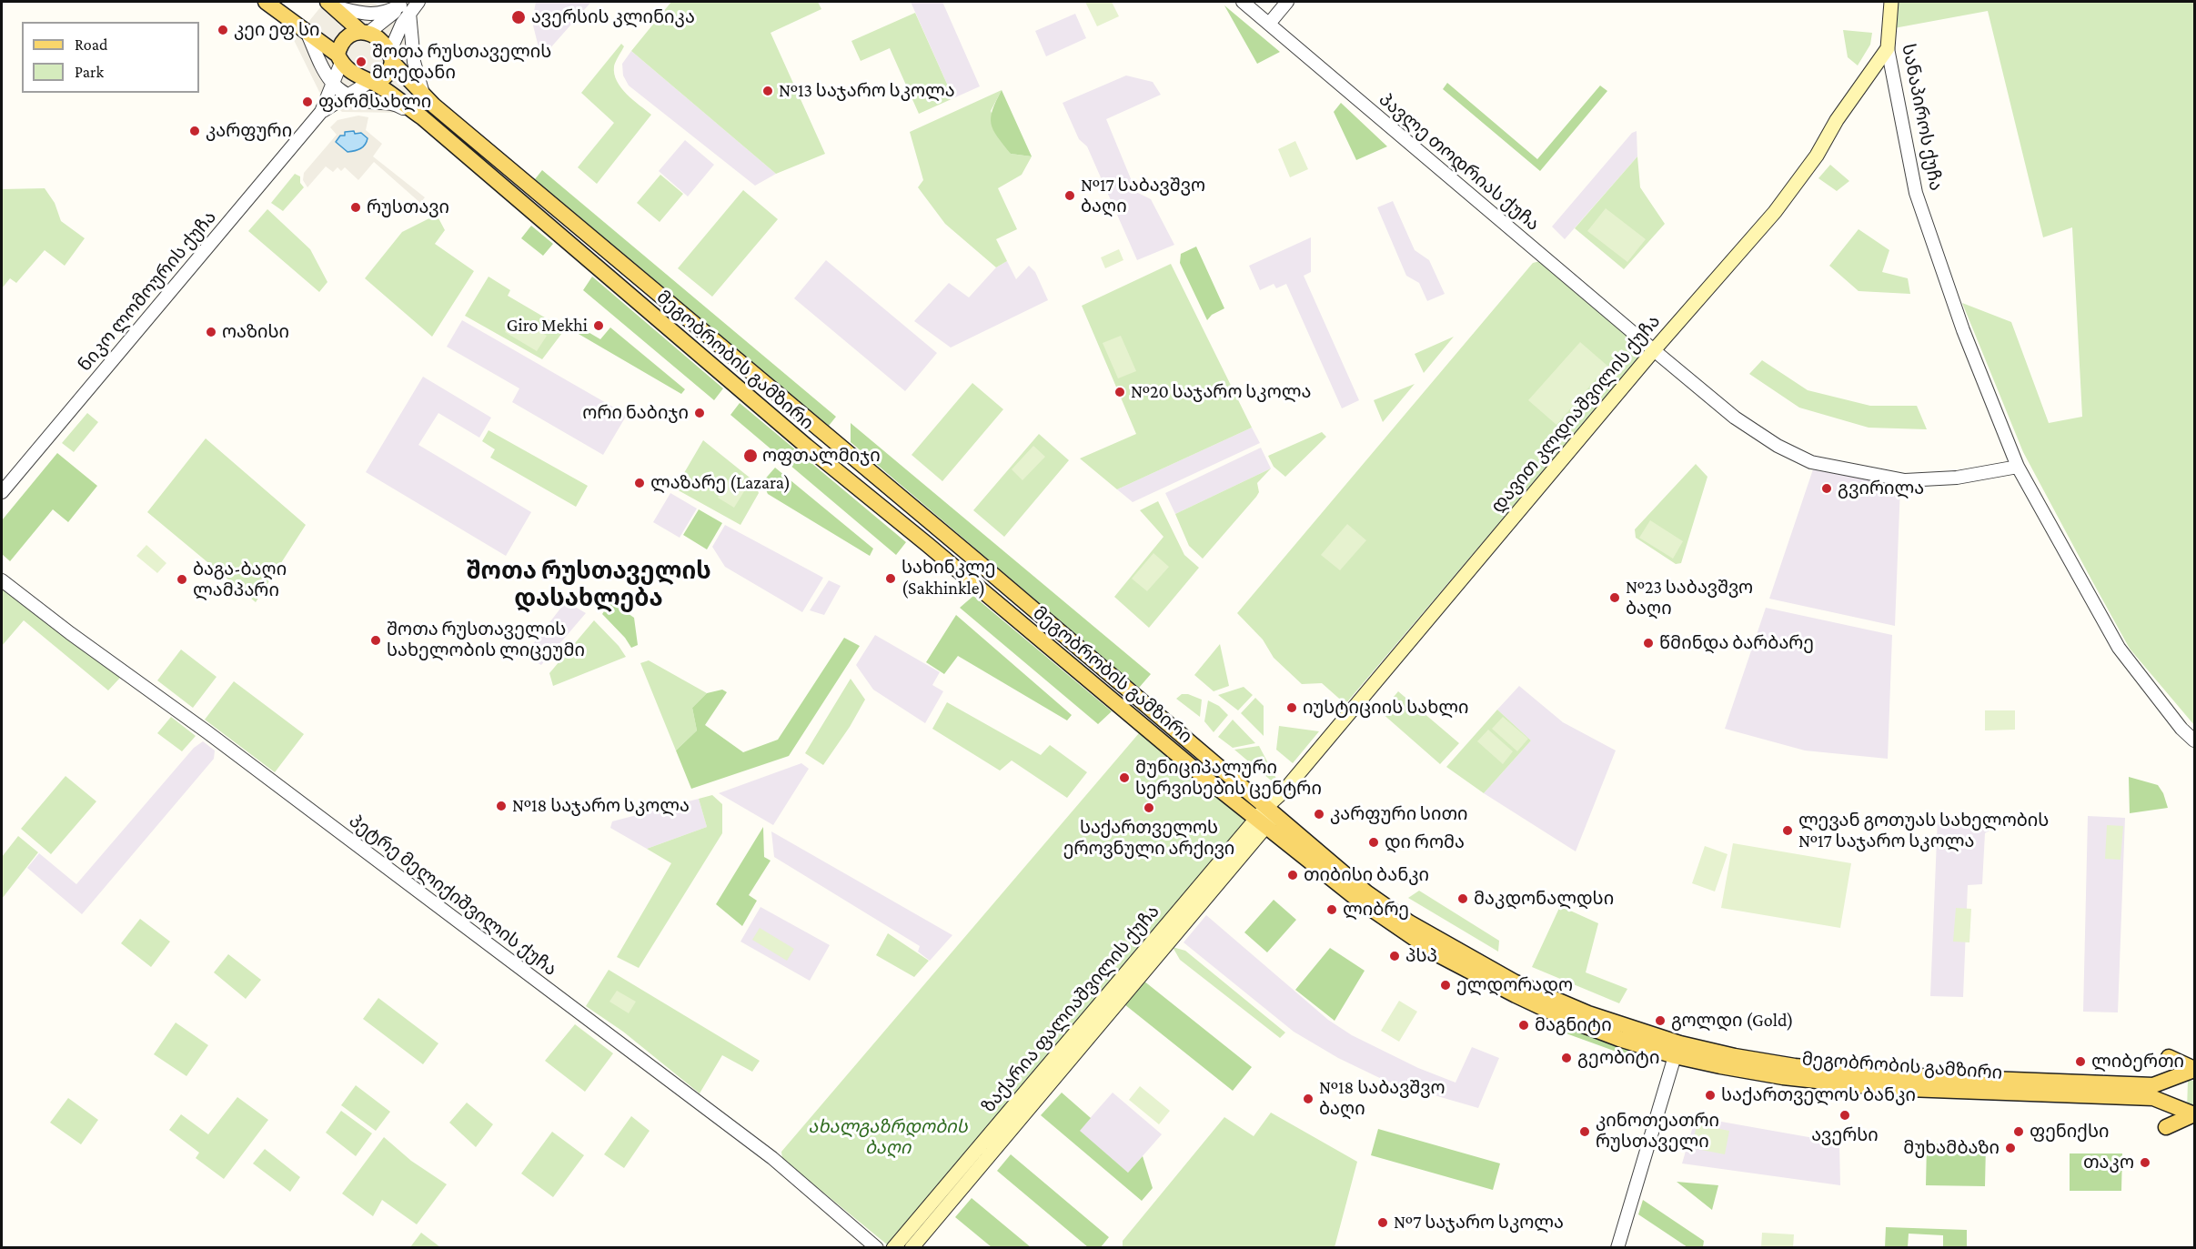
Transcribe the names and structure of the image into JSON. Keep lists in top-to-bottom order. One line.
{"streets":{"main road":["სანაპიროს ქუჩა","მეგობრობის გამზირი","დავით კლდიაშვილის ქუჩა","ზაქარია ფალიაშვილის ქუჩა"],"street":["პავლე თოდრიას ქუჩა","ნიკო ლომოურის ქუჩა","პეტრე მელიქიშვილის ქუჩა"]},"crossings":[["სანაპიროს ქუჩა","პავლე თოდრიას ქუჩა"],["სანაპიროს ქუჩა","დავით კლდიაშვილის ქუჩა"],["პავლე თოდრიას ქუჩა","დავით კლდიაშვილის ქუჩა"],["მეგობრობის გამზირი","დავით კლდიაშვილის ქუჩა"],["მეგობრობის გამზირი","ზაქარია ფალიაშვილის ქუჩა"],["დავით კლდიაშვილის ქუჩა","ზაქარია ფალიაშვილის ქუჩა"]],"districts":["შოთა რუსთაველის დასახლება"],"parks":["ახალგაზრდობის ბაღი"],"places":["ავერსის კლინიკა","კეი ეფ სი","შოთა რუსთაველის მოედანი","№13 საჯარო სკოლა","ფარმსახლი","კარფური","№17 საბავშვო ბაღი","რუსთავი","Giro Mekhi","ოაზისი","№20 საჯარო სკოლა","ორი ნაბიჯი","ოფთალმიჯი","ლაზარე (Lazara)","გვირილა","სახინკლე (Sakhinkle)","ბაგა-ბაღი ლამპარი","№23 საბავშვო ბაღი","შოთა რუსთაველის სახელობის ლიცეუმი","წმინდა ბარბარე","იუსტიციის სახლი","მუნიციპალური სერვისების ცენტრი","№18 საჯარო სკოლა","საქართველოს ეროვნული არქივი","კარფური სითი","ლევან გოთუას სახელობის №17 საჯარო სკოლა","დი რომა","თიბისი ბანკი","მაკდონალდსი","ლიბრე","პსპ","ელდორადო","გოლდი (Gold)","მაგნიტი","გეობიტი","ლიბერთი","საქართველოს ბანკი","№18 საბავშვო ბაღი","ავერსი","კინოთეათრი რუსთაველი","ფენიქსი","მუხამბაზი","თაკო","№7 საჯარო სკოლა"],"legend":["Road","Park"]}
